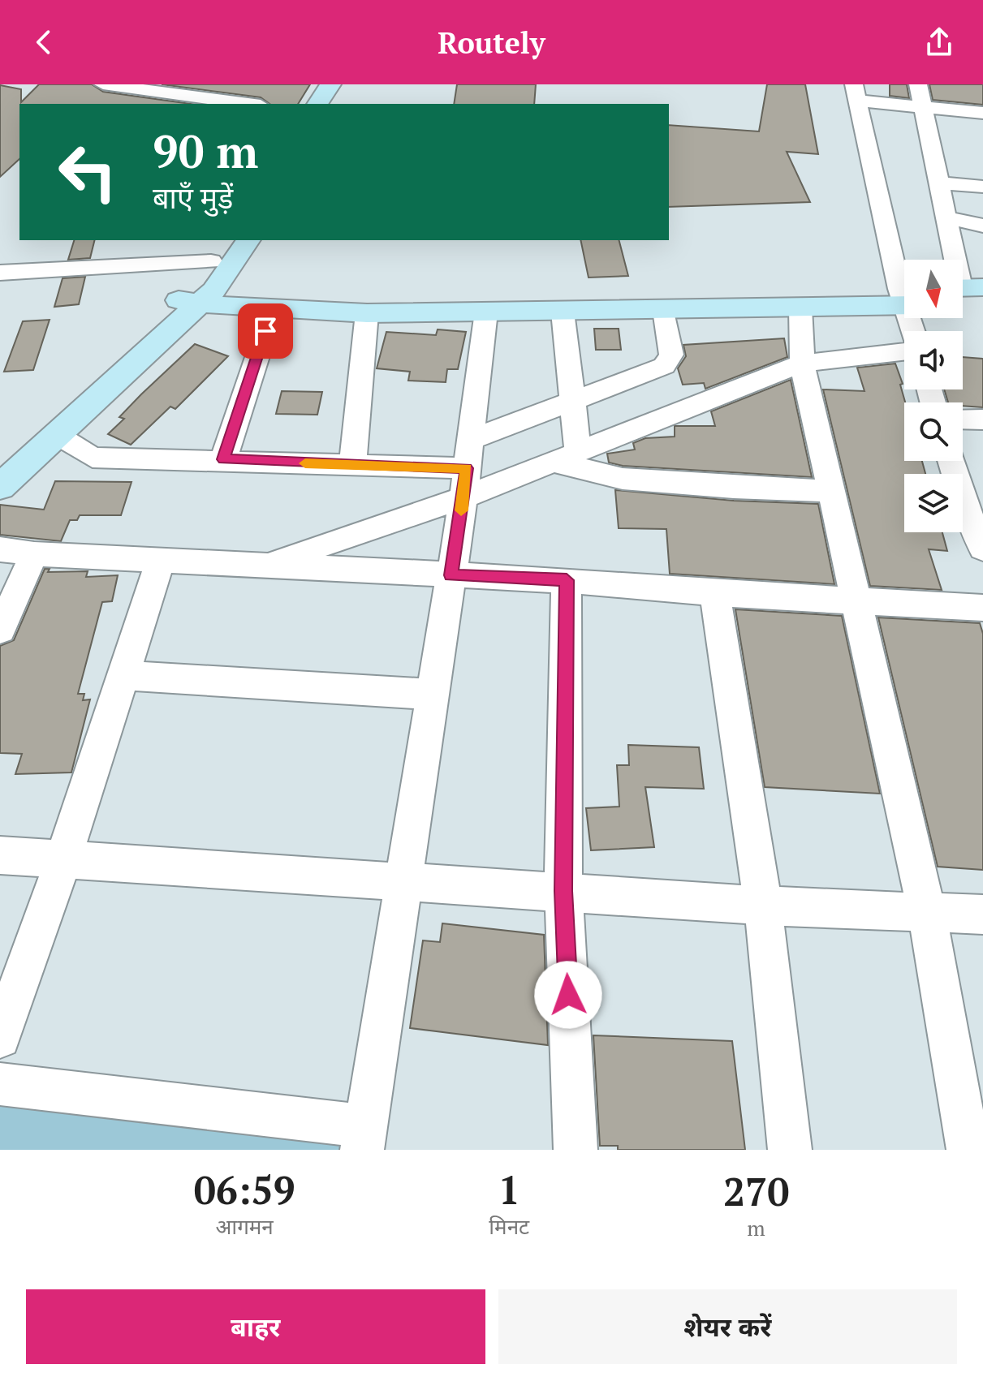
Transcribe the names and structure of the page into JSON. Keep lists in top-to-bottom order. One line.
{"north":"bottom","page":{"header":"Routely","turn":["90 m","बाएँ मुड़ें"],"eta":["06:59","आगमन","1","मिनट","270","m"],"buttons":["बाहर","शेयर करें"]}}
